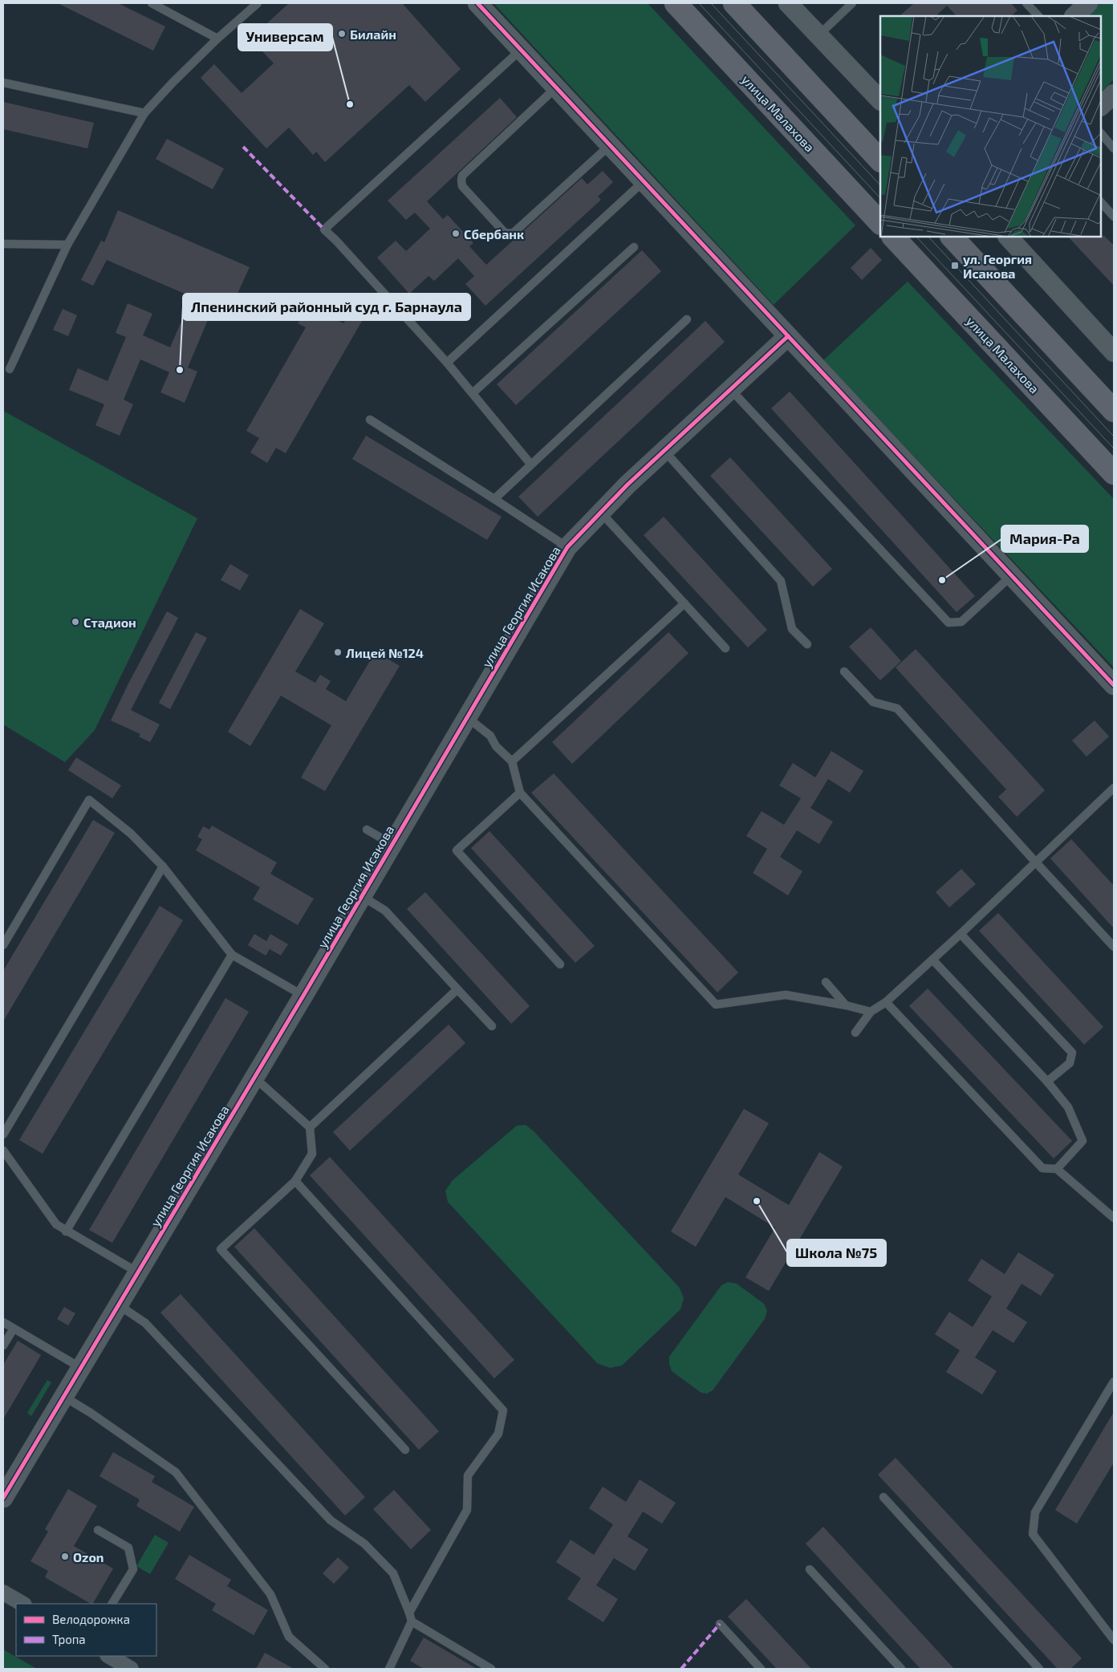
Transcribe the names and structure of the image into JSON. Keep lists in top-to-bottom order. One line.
{"streets":{"main road":["улица Малахова"],"street":["улица Георгия Исакова"]},"places":{"other":["Билайн","Универсам","Сбербанк","Лпенинский районный суд г. Барнаула","Мария-Ра","Стадион","Лицей №124","Школа №75","Ozon"],"transit":["ул. Георгия Исакова"]},"legend":["Велодорожка","Тропа"]}
